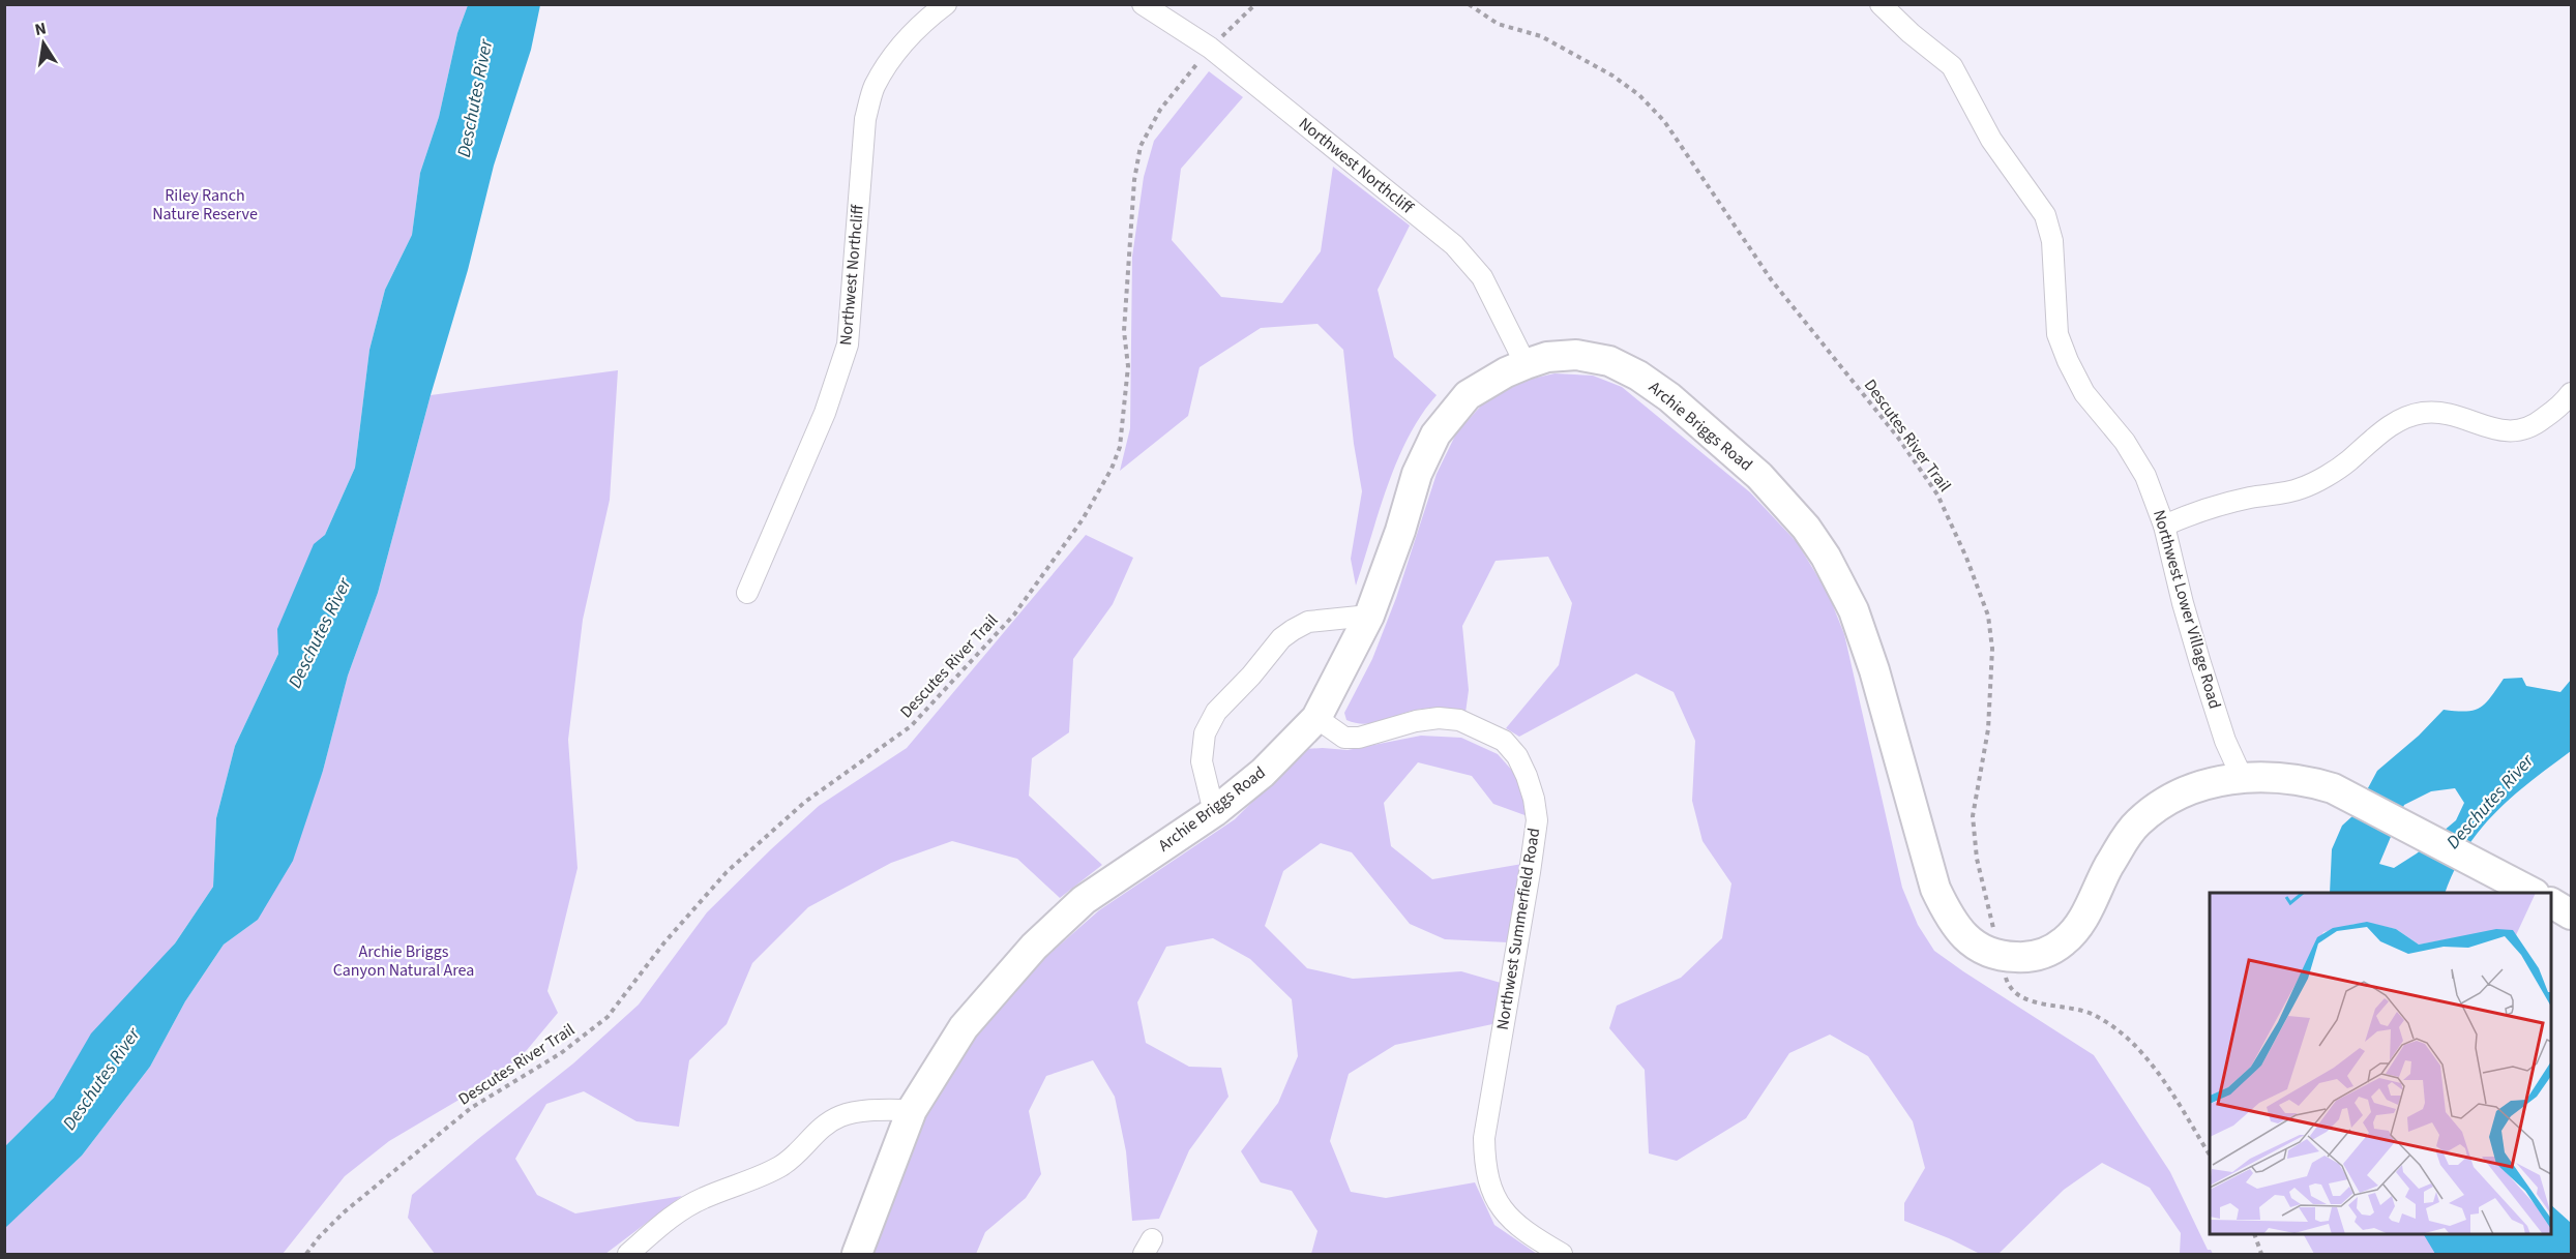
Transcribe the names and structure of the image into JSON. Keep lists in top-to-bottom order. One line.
{"streets":{"street":["Northwest Northcliff","Archie Briggs Road","Northwest Lower Village Road","Northwest Summerfield Road"],"path":["Descutes River Trail"]},"crossings":[["Northwest Northcliff","Archie Briggs Road"],["Northwest Northcliff","Descutes River Trail"],["Archie Briggs Road","Descutes River Trail"],["Archie Briggs Road","Northwest Lower Village Road"],["Archie Briggs Road","Northwest Summerfield Road"]],"water":["Deschutes River"],"parks":["Riley Ranch Nature Reserve","Archie Briggs Canyon Natural Area"],"north":"top"}
